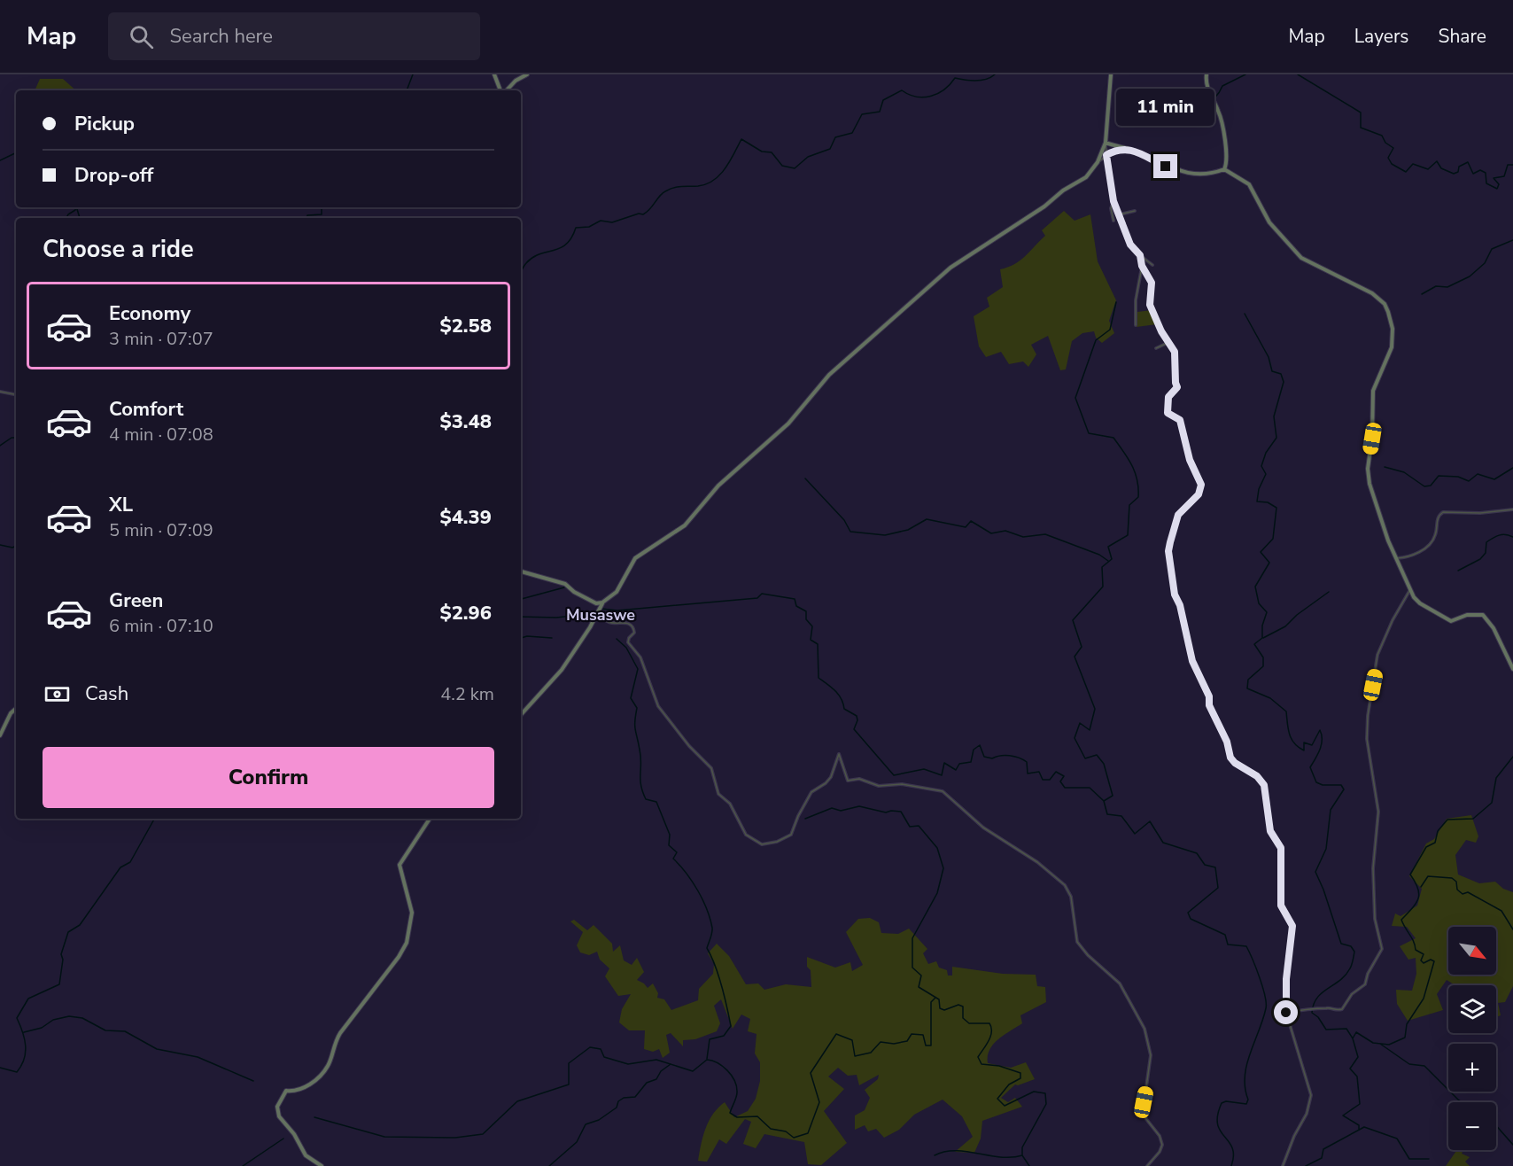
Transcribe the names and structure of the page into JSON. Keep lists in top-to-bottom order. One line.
{"districts":["Musaswe"],"north":"bottom right","page":{"header":"Map","search":"Search here","nav":["Map","Layers","Share"],"bubble":"11 min","banner":["Pickup","Drop-off"],"heading":"Choose a ride","list":[{"name":"Economy","note":"3 min · 07:07","value":"$2.58"},{"name":"Comfort","note":"4 min · 07:08","value":"$3.48"},{"name":"XL","note":"5 min · 07:09","value":"$4.39"},{"name":"Green","note":"6 min · 07:10","value":"$2.96"}],"pay":["Cash","4.2 km"],"buttons":"Confirm","map_buttons":["+","−"]}}
